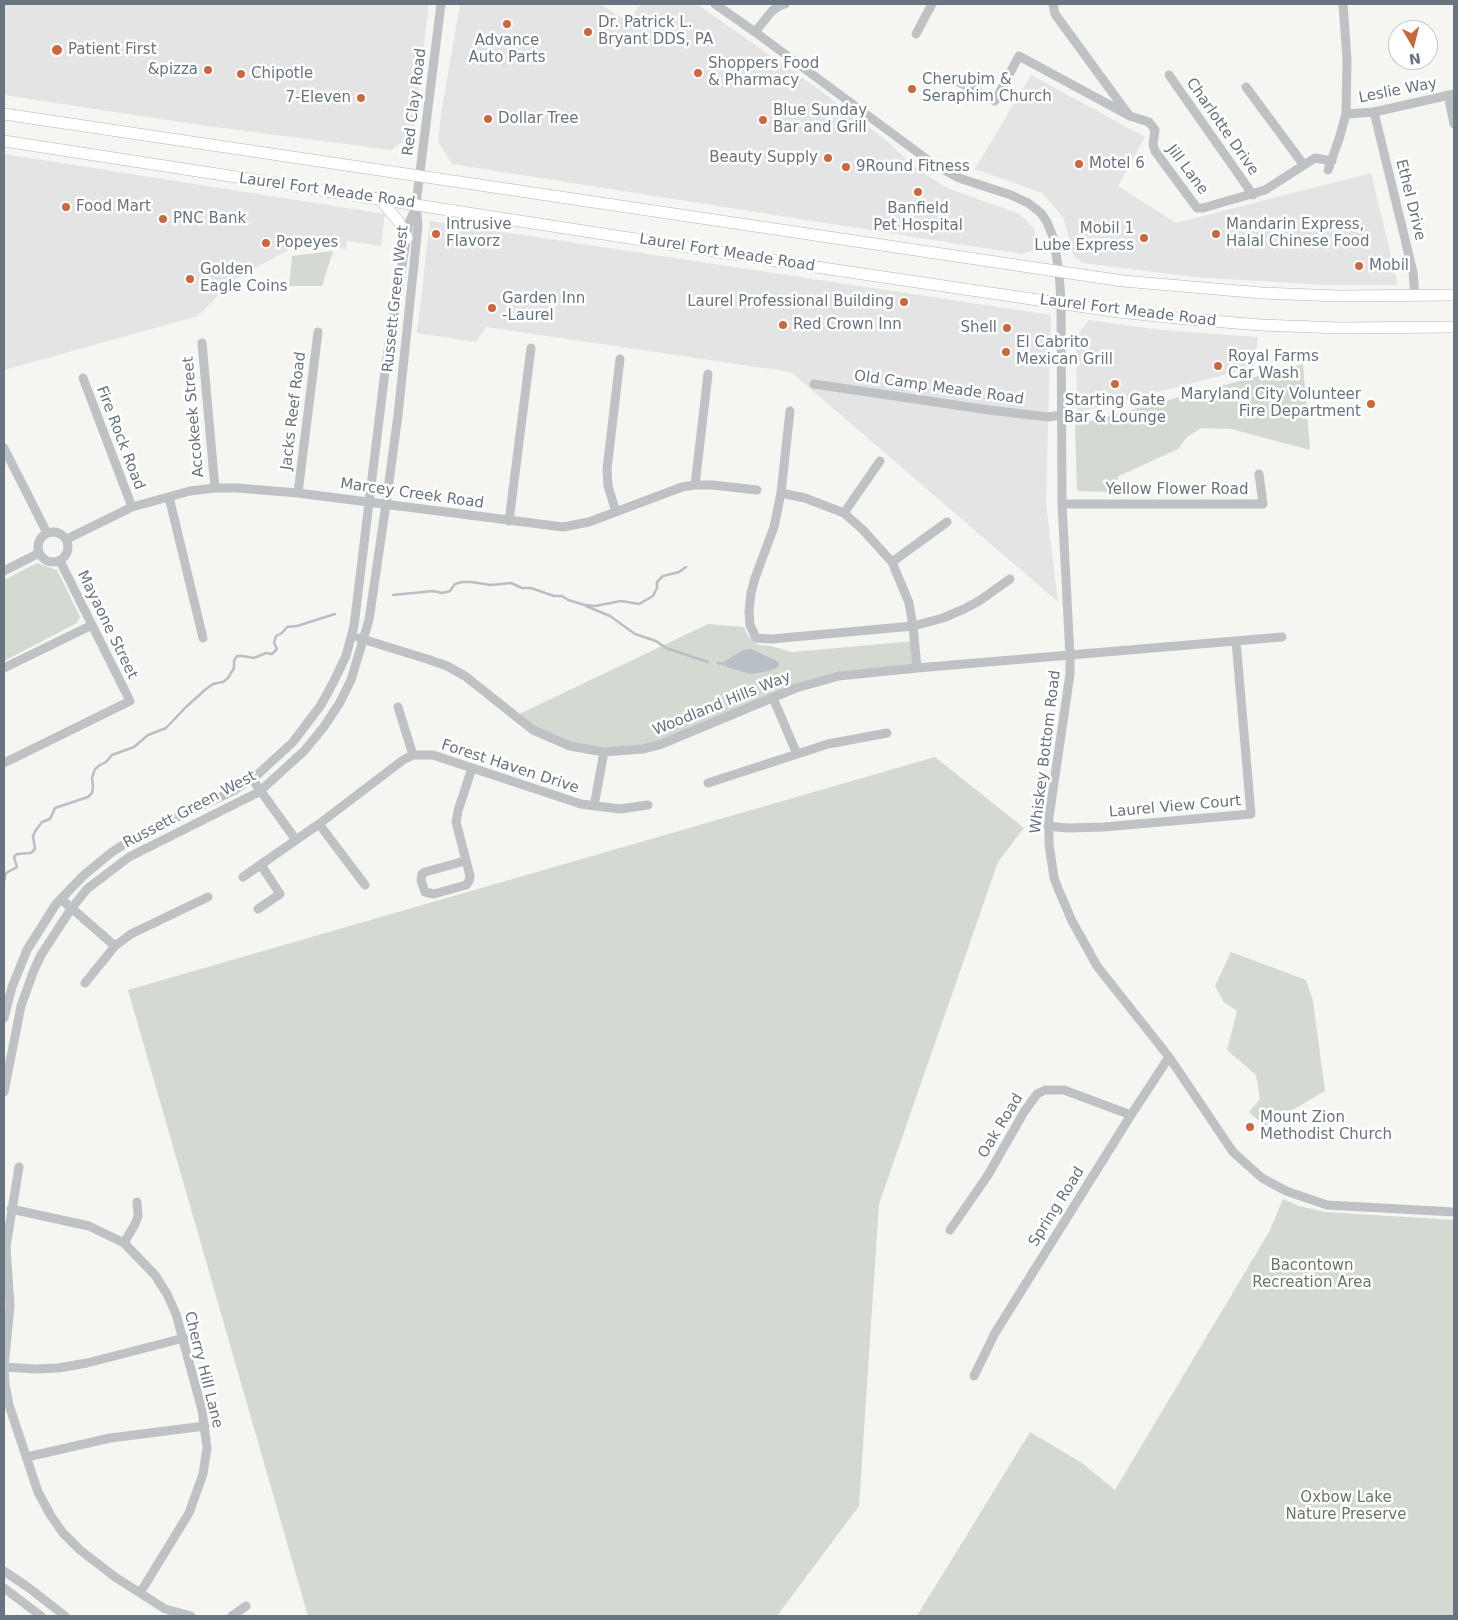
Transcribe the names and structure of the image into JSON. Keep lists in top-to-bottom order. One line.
{"streets":{"main road":["Laurel Fort Meade Road"],"street":["Leslie Way","Red Clay Road","Charlotte Drive","Jill Lane","Ethel Drive","Russett Green West","Old Camp Meade Road","Jacks Reef Road","Accokeek Street","Fire Rock Road","Yellow Flower Road","Marcey Creek Road","Mayaone Street","Woodland Hills Way","Whiskey Bottom Road","Forest Haven Drive","Laurel View Court","Oak Road","Spring Road","Cherry Hill Lane"]},"crossings":[["Leslie Way","Jill Lane"],["Leslie Way","Ethel Drive"],["Red Clay Road","Laurel Fort Meade Road"],["Red Clay Road","Russett Green West"],["Charlotte Drive","Jill Lane"],["Laurel Fort Meade Road","Ethel Drive"],["Laurel Fort Meade Road","Russett Green West"],["Laurel Fort Meade Road","Whiskey Bottom Road"],["Russett Green West","Marcey Creek Road"],["Russett Green West","Woodland Hills Way"],["Old Camp Meade Road","Whiskey Bottom Road"],["Jacks Reef Road","Marcey Creek Road"],["Accokeek Street","Marcey Creek Road"],["Fire Rock Road","Marcey Creek Road"],["Yellow Flower Road","Whiskey Bottom Road"],["Marcey Creek Road","Mayaone Street"],["Woodland Hills Way","Whiskey Bottom Road"],["Woodland Hills Way","Forest Haven Drive"],["Whiskey Bottom Road","Laurel View Court"],["Whiskey Bottom Road","Spring Road"],["Oak Road","Spring Road"]],"parks":["Bacontown Recreation Area","Oxbow Lake Nature Preserve"],"places":["Advance Auto Parts","Dr. Patrick L. Bryant DDS, PA","Patient First","&pizza","Shoppers Food & Pharmacy","Chipotle","Cherubim & Seraphim Church","7-Eleven","Dollar Tree","Blue Sunday Bar and Grill","Beauty Supply","Motel 6","9Round Fitness","Banfield Pet Hospital","Food Mart","PNC Bank","Intrusive Flavorz","Mandarin Express, Halal Chinese Food","Mobil 1 Lube Express","Popeyes","Mobil","Golden Eagle Coins","Laurel Professional Building","Garden Inn -Laurel","Red Crown Inn","Shell","El Cabrito Mexican Grill","Royal Farms Car Wash","Starting Gate Bar & Lounge","Maryland City Volunteer Fire Department","Mount Zion Methodist Church"],"north":"bottom"}
